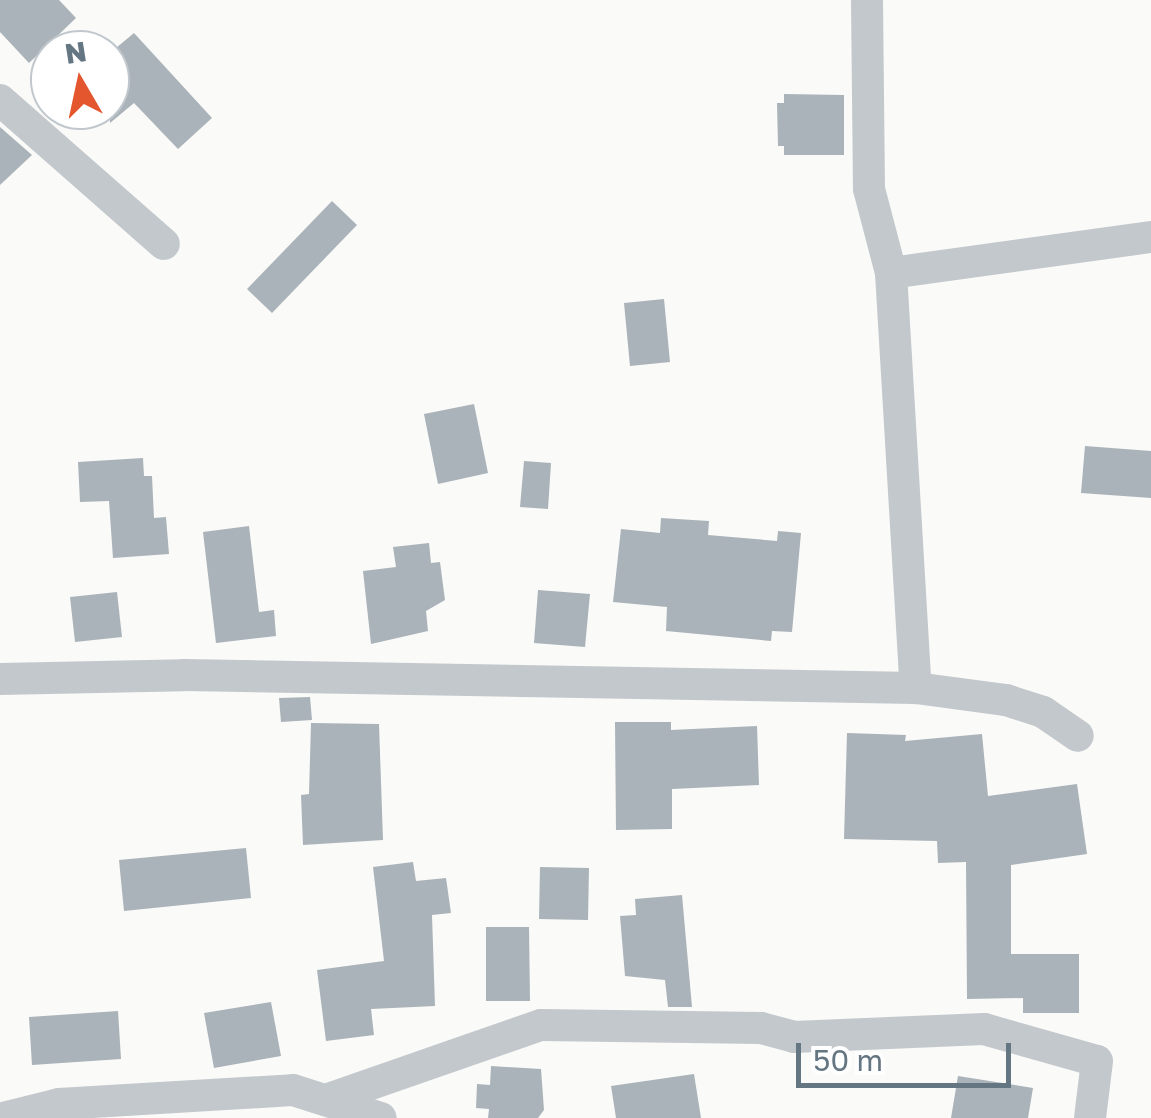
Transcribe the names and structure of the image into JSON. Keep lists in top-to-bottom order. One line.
{"scale_bar":"50 m","north":"top"}
